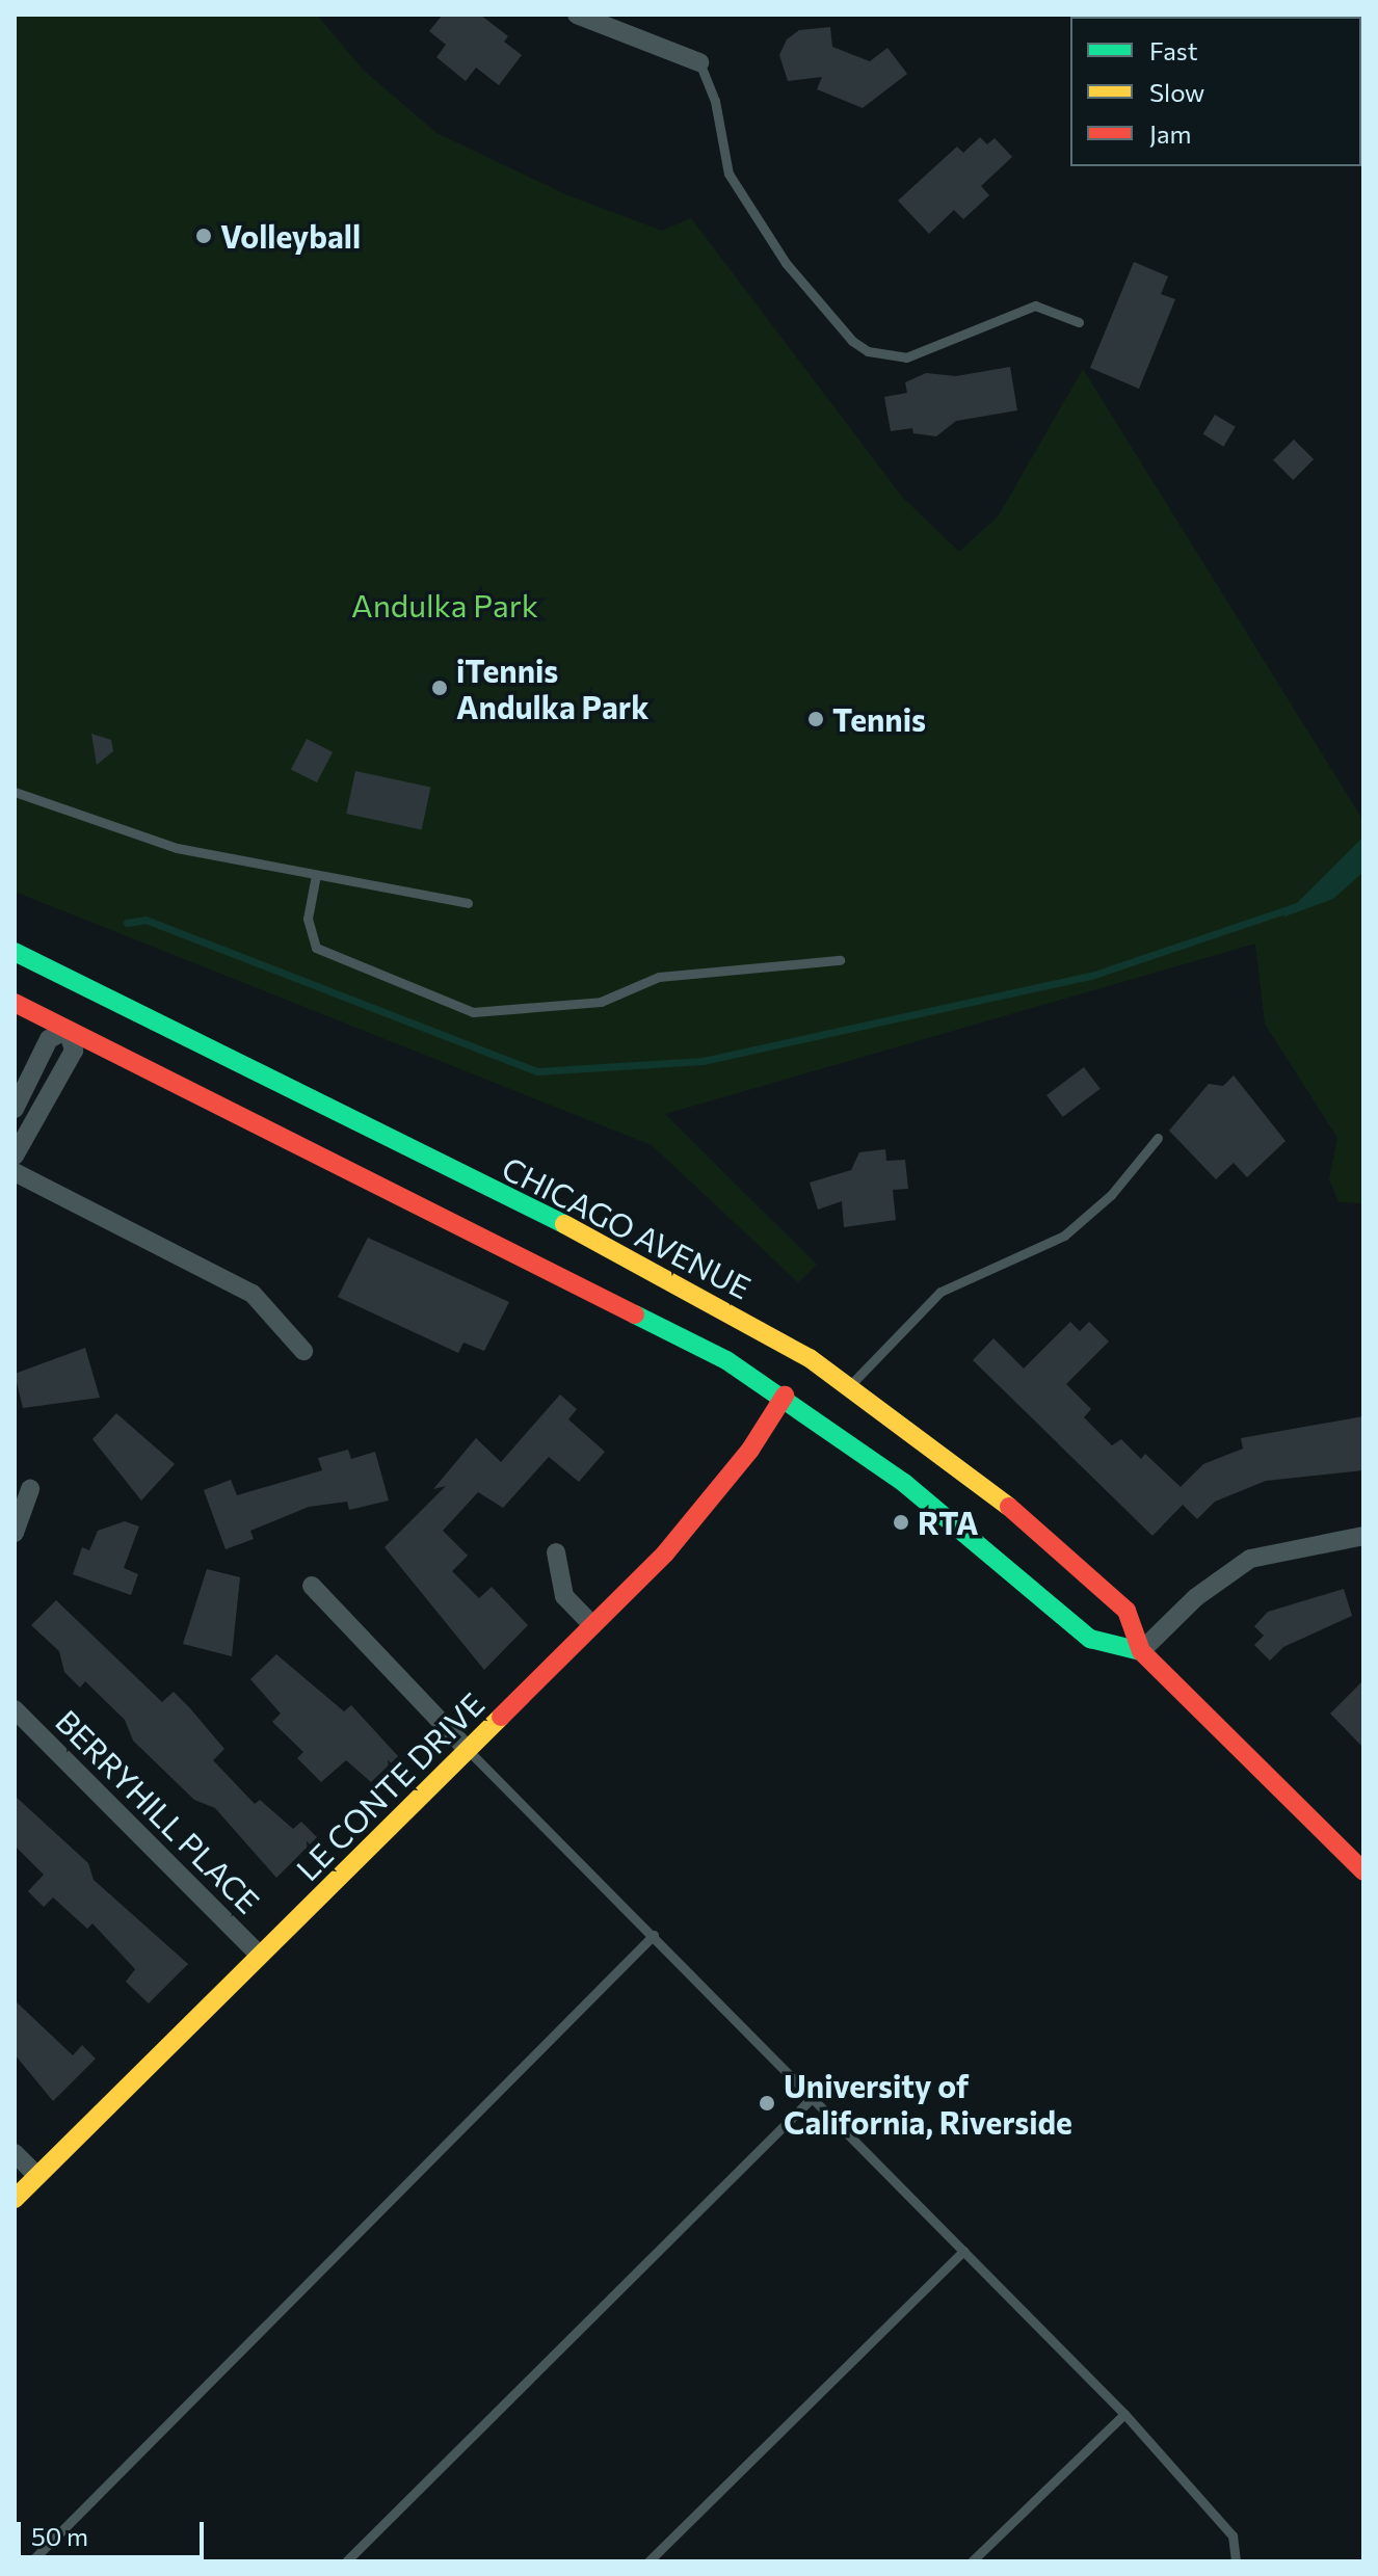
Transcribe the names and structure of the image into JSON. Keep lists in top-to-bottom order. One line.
{"streets":{"main road":["CHICAGO AVENUE","LE CONTE DRIVE"],"street":["BERRYHILL PLACE"]},"crossings":[["LE CONTE DRIVE","BERRYHILL PLACE"]],"parks":["Andulka Park"],"places":["Volleyball","iTennis Andulka Park","Tennis","RTA","University of California, Riverside"],"legend":["Fast","Slow","Jam"],"scale_bar":"50 m"}
